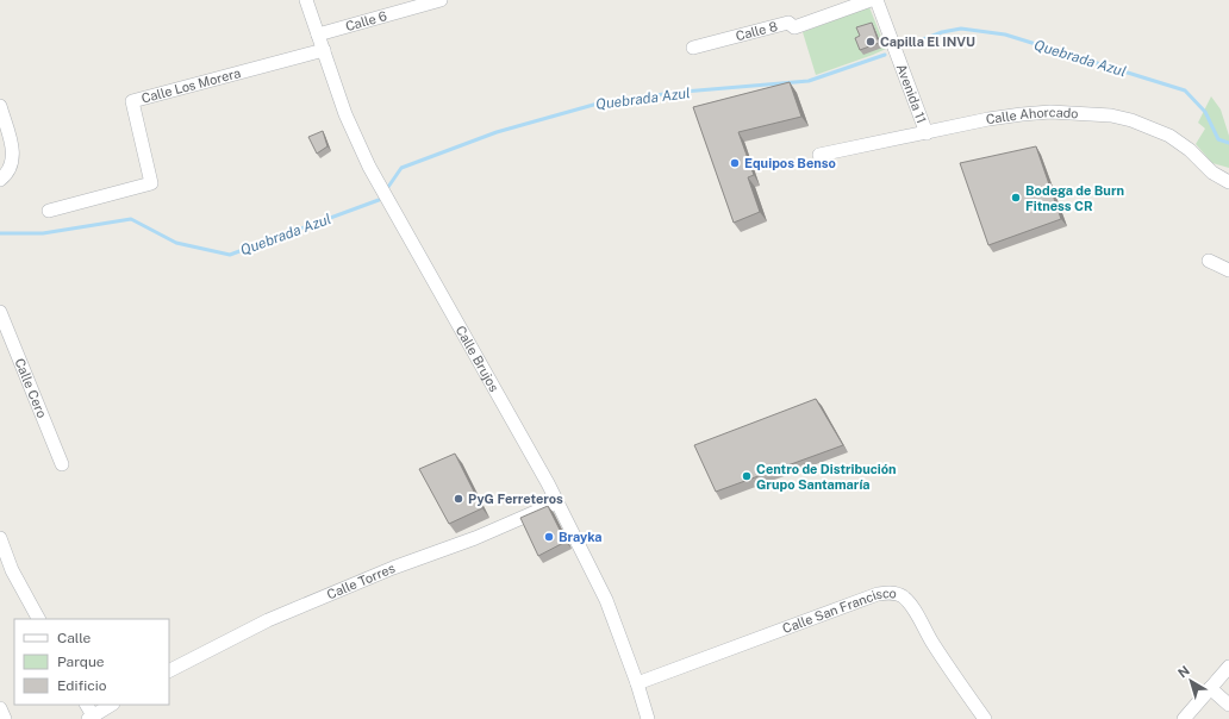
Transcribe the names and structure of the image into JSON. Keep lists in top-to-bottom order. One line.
{"streets":{"street":["Calle 6","Calle 8","Calle Los Morera","Avenida 11","Calle Ahorcado","Calle Brujos","Calle Cero","Calle Torres","Calle San Francisco"]},"crossings":[["Calle 6","Calle Brujos"],["Calle Los Morera","Calle Brujos"],["Avenida 11","Calle Ahorcado"],["Calle Brujos","Calle Torres"],["Calle Brujos","Calle San Francisco"]],"water":["Quebrada Azul"],"places":["Capilla El INVU","Equipos Benso","Bodega de Burn Fitness CR","Centro de Distribución Grupo Santamaría","PyG Ferreteros","Brayka"],"legend":["Calle","Parque","Edificio"],"north":"top left"}
